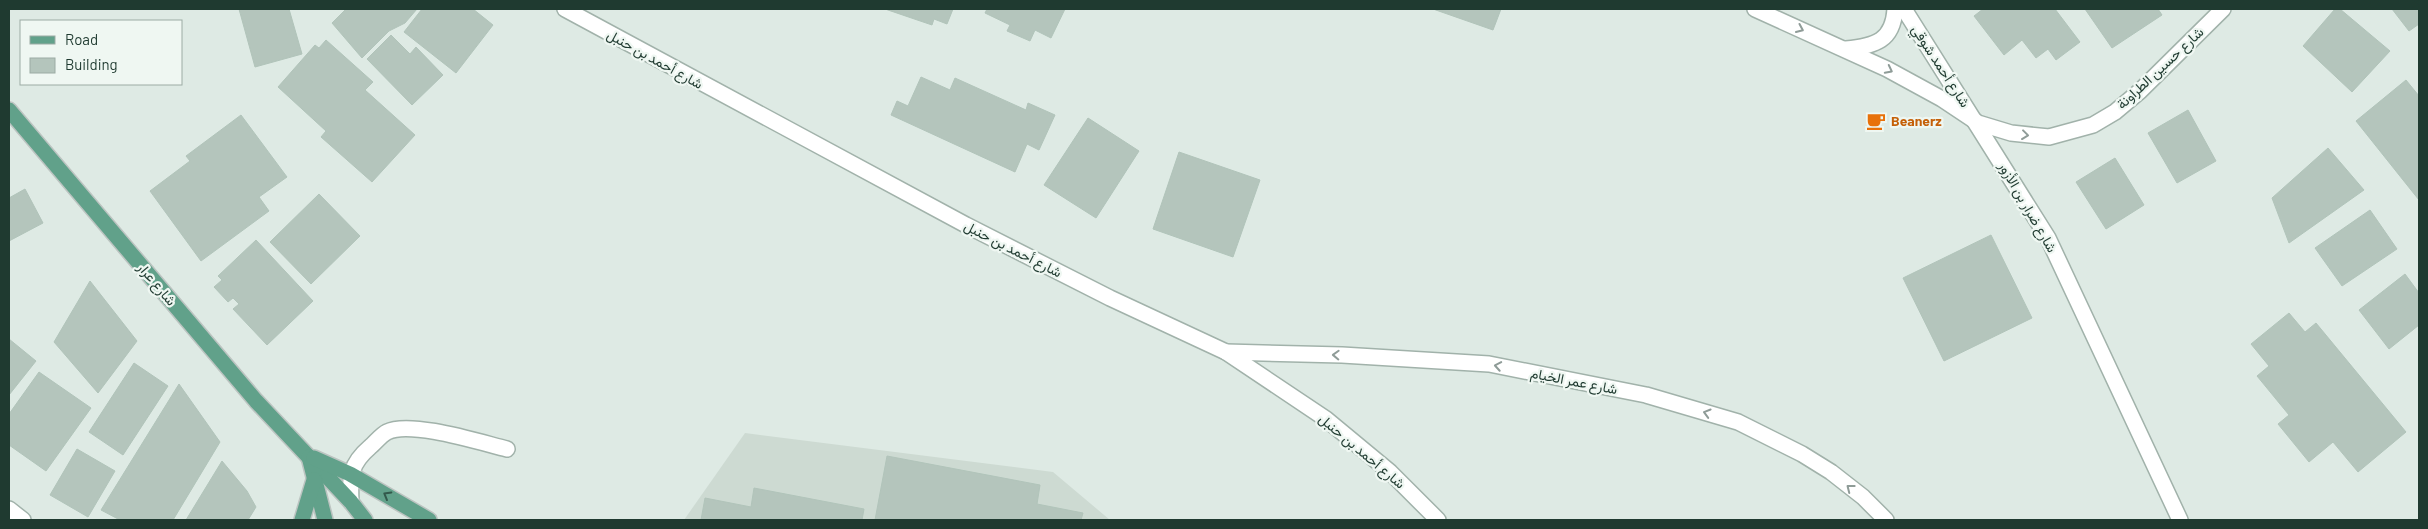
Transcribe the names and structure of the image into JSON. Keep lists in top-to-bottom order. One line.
{"streets":{"main road":["شارع عرار"],"street":["شارع أحمد بن حنبل","شارع أحمد شوقي","شارع حسين الطراونة","شارع ضرار بن الأزور","شارع عمر الخيام"]},"crossings":[["شارع أحمد بن حنبل","شارع عمر الخيام"],["شارع أحمد شوقي","شارع حسين الطراونة"],["شارع أحمد شوقي","شارع ضرار بن الأزور"],["شارع حسين الطراونة","شارع ضرار بن الأزور"]],"one_way":["شارع حسين الطراونة","شارع ضرار بن الأزور","شارع عمر الخيام"],"places":{"cafe":["Beanerz"]},"legend":["Road","Building"]}
